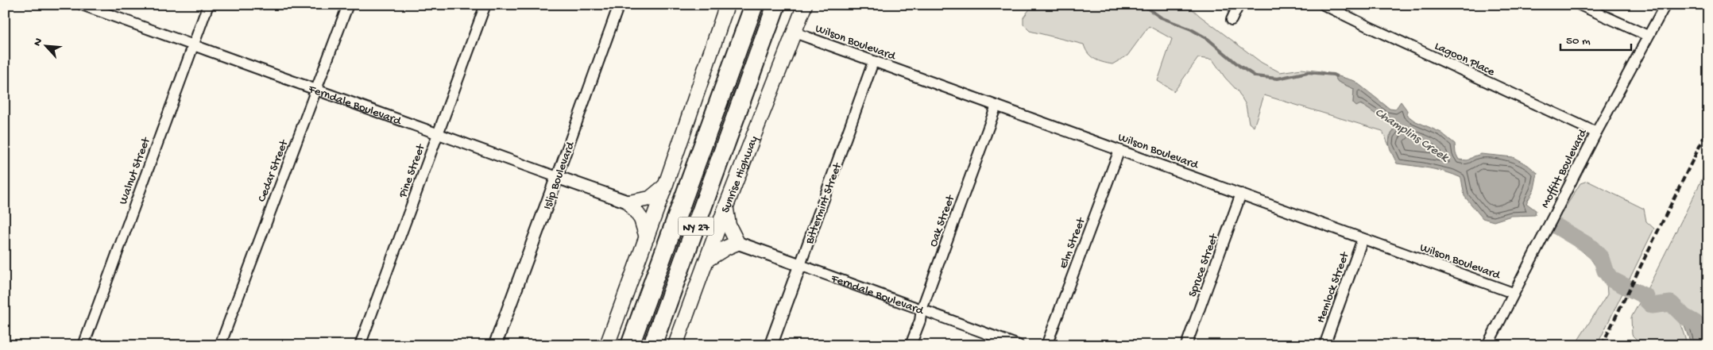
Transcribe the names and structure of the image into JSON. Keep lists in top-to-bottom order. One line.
{"streets":{"highway":["Sunrise Highway","NY 27"],"street":["Wilson Boulevard","Lagoon Place","Ferndale Boulevard","Moffitt Boulevard","Walnut Street","Cedar Street","Pine Street","Islip Boulevard","Bittermint Street","Oak Street","Elm Street","Spruce Street","Hemlock Street"]},"crossings":[["Wilson Boulevard","Moffitt Boulevard"],["Wilson Boulevard","Sunrise Highway"],["Wilson Boulevard","Bittermint Street"],["Wilson Boulevard","Oak Street"],["Wilson Boulevard","Elm Street"],["Wilson Boulevard","Spruce Street"],["Wilson Boulevard","Hemlock Street"],["Lagoon Place","Moffitt Boulevard"],["Ferndale Boulevard","Walnut Street"],["Ferndale Boulevard","Cedar Street"],["Ferndale Boulevard","Pine Street"],["Ferndale Boulevard","Islip Boulevard"],["Ferndale Boulevard","Bittermint Street"],["Ferndale Boulevard","Oak Street"]],"water":["Champlins Creek"],"scale_bar":"50 m","north":"top left"}
